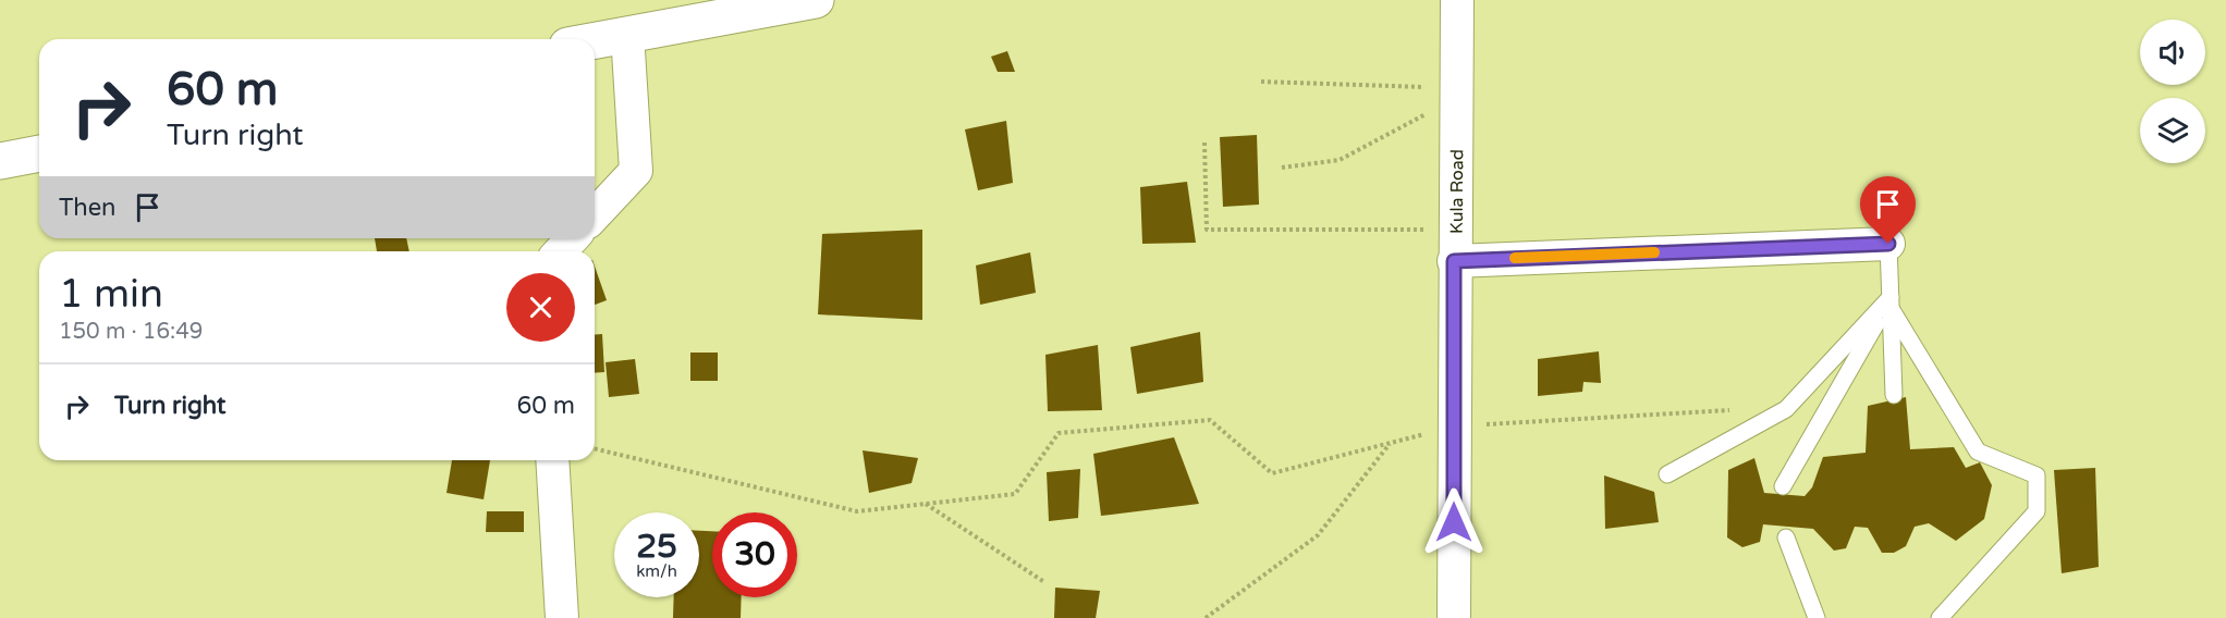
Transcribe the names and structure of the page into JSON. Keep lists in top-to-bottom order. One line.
{"streets":{"street":["Kula Road"]},"page":{"turn":["60 m","Turn right"],"then":"Then","heading":["1 min","150 m · 16:49"],"list":[{"name":"Turn right","value":"60 m"}],"speed":"25 km/h","limit":"30"}}
